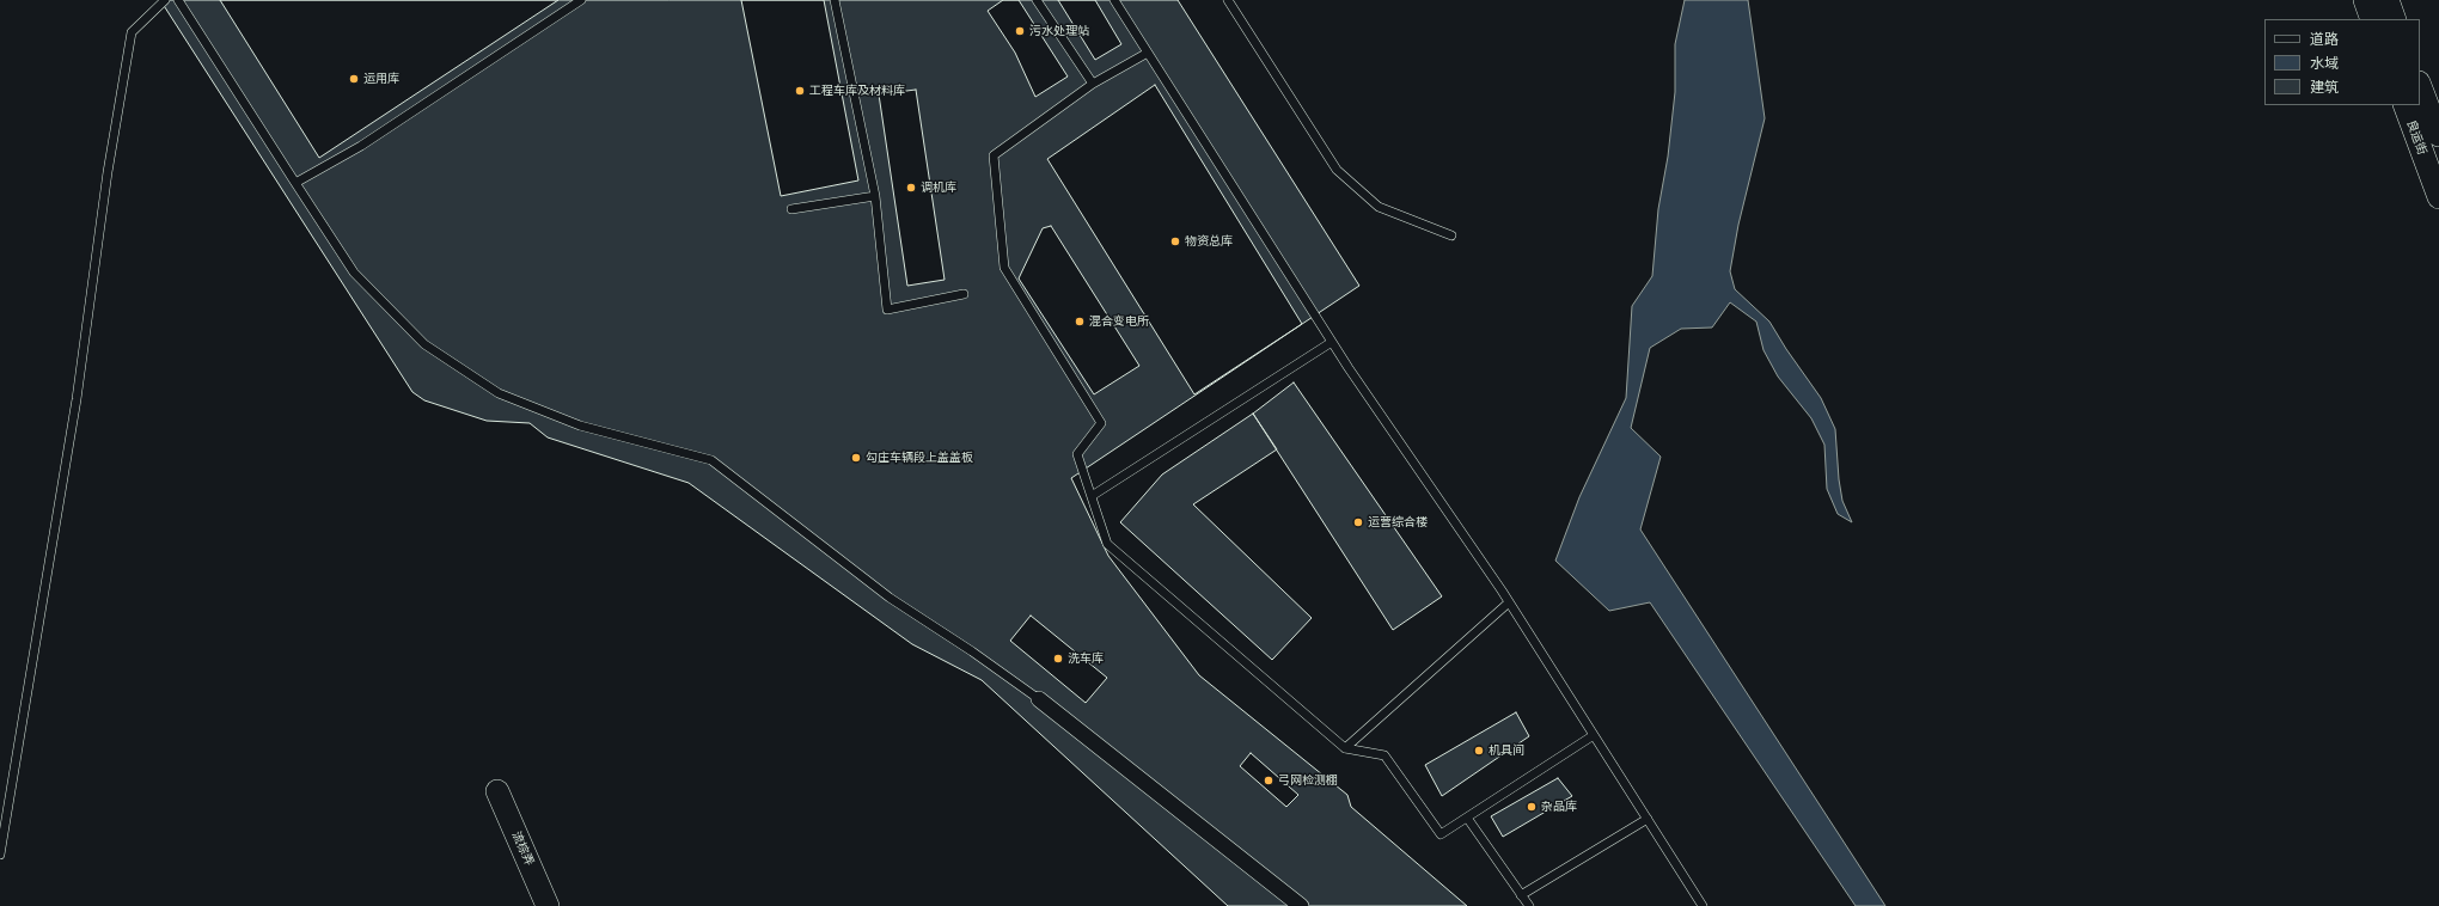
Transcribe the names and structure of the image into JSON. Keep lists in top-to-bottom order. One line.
{"streets":{"main road":["良运街","流棕弄"]},"places":["污水处理站","运用库","工程车库及材料库","调机库","物资总库","混合变电所","勾庄车辆段上盖盖板","运营综合楼","洗车库","机具间","弓网检测棚","杂品库"],"legend":["道路","水域","建筑"]}
